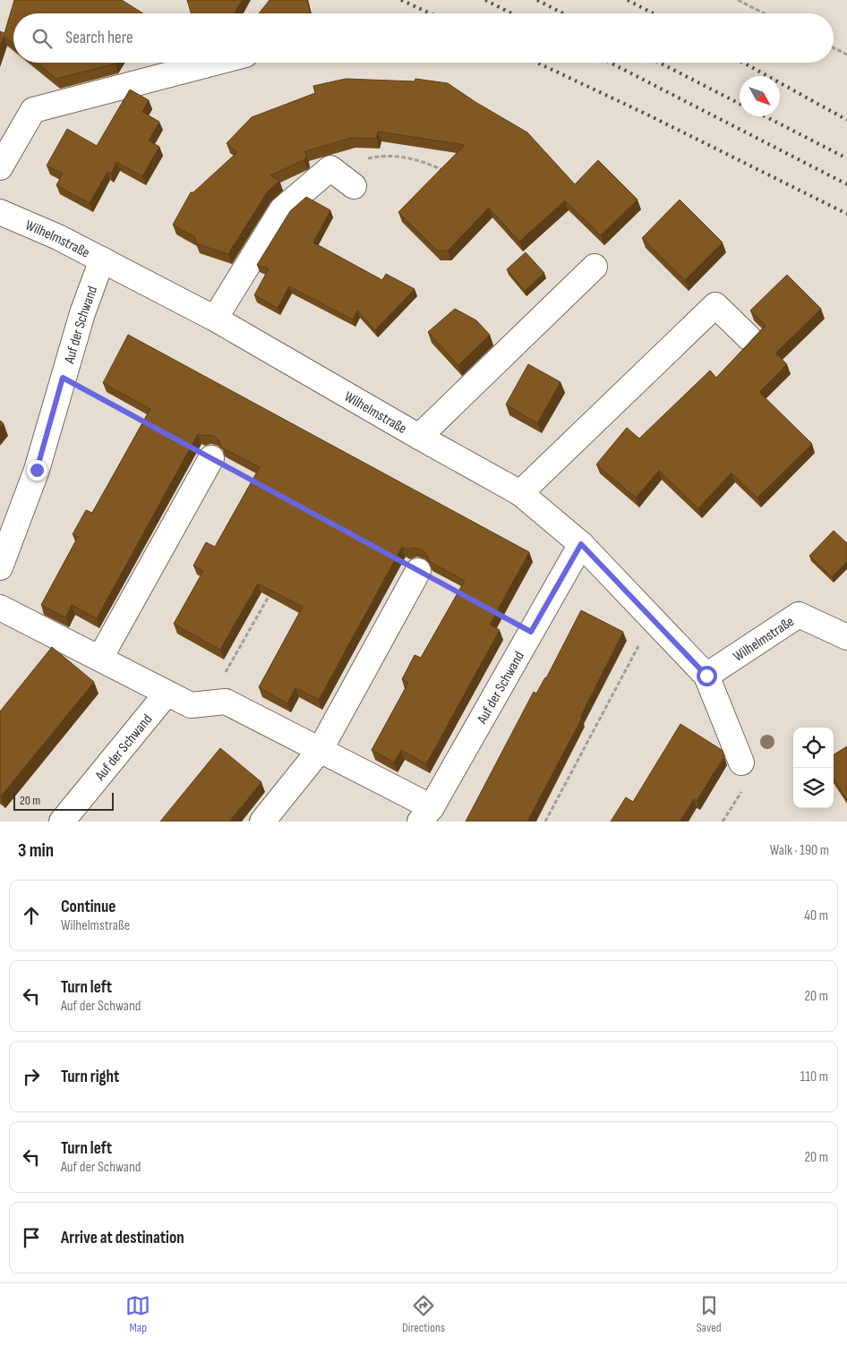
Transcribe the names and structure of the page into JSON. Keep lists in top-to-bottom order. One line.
{"streets":{"street":["Wilhelmstraße","Auf der Schwand"]},"crossings":[["Wilhelmstraße","Auf der Schwand"]],"scale_bar":"20 m","north":"bottom right","page":{"search":"Search here","scale":"20 m","heading":["3 min","Walk · 190 m"],"list":[["Continue","Wilhelmstraße","40 m"],["Turn left","Auf der Schwand","20 m"],["Turn right","110 m"],["Turn left","Auf der Schwand","20 m"],"Arrive at destination"],"nav":["Map","Directions","Saved"]}}
